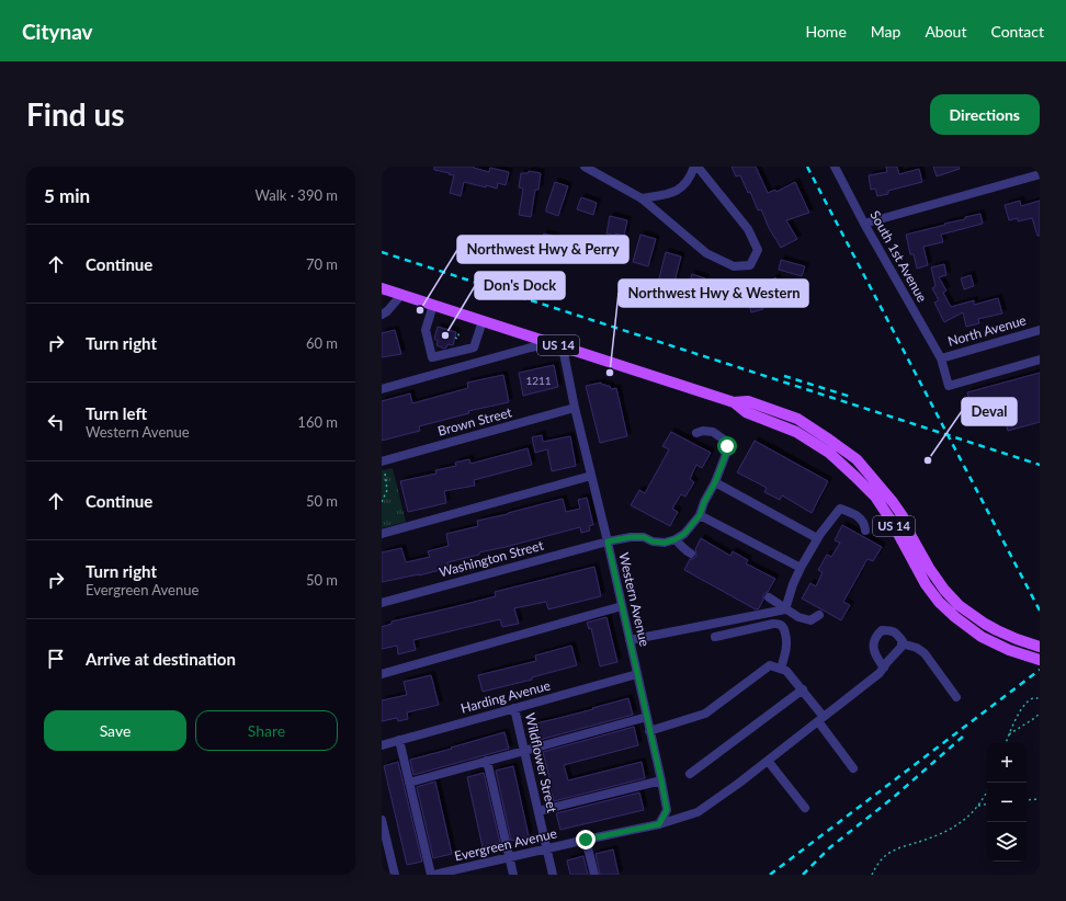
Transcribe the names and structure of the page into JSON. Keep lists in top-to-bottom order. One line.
{"streets":{"main road":["US 14"],"street":["South 1st Avenue","North Avenue","Brown Street","Washington Street","Western Avenue","Harding Avenue","Wildflower Street","Evergreen Avenue"]},"crossings":[["South 1st Avenue","North Avenue"],["US 14","Western Avenue"],["Brown Street","Western Avenue"],["Washington Street","Western Avenue"],["Western Avenue","Harding Avenue"],["Western Avenue","Evergreen Avenue"],["Harding Avenue","Wildflower Street"],["Wildflower Street","Evergreen Avenue"]],"places":["Northwest Hwy & Perry","Don's Dock","Northwest Hwy & Western","Deval"],"house_numbers":["1211"],"page":{"header":"Citynav","nav":["Home","Map","About","Contact"],"buttons":["Directions",["Save","Share"]],"title":"Find us","heading":["5 min","Walk · 390 m"],"list":[["Continue","70 m"],["Turn right","60 m"],["Turn left","Western Avenue","160 m"],["Continue","50 m"],["Turn right","Evergreen Avenue","50 m"],"Arrive at destination"],"map_buttons":["+","−"]}}
